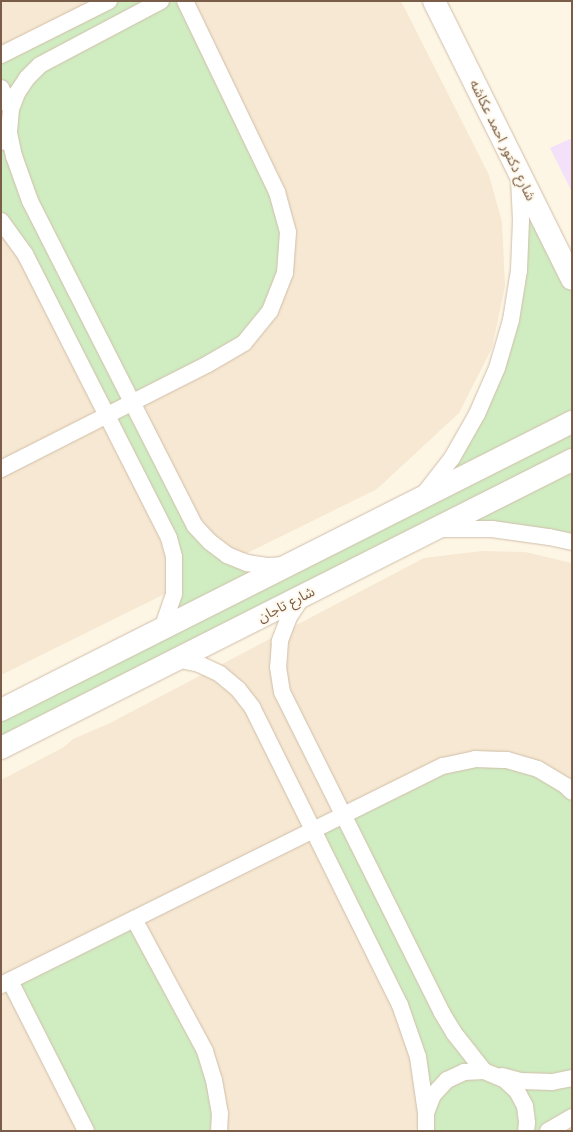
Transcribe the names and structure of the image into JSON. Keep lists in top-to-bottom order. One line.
{"streets":{"street":["شارع دكتور احمد عكاشه","شارع تاجان"]}}
